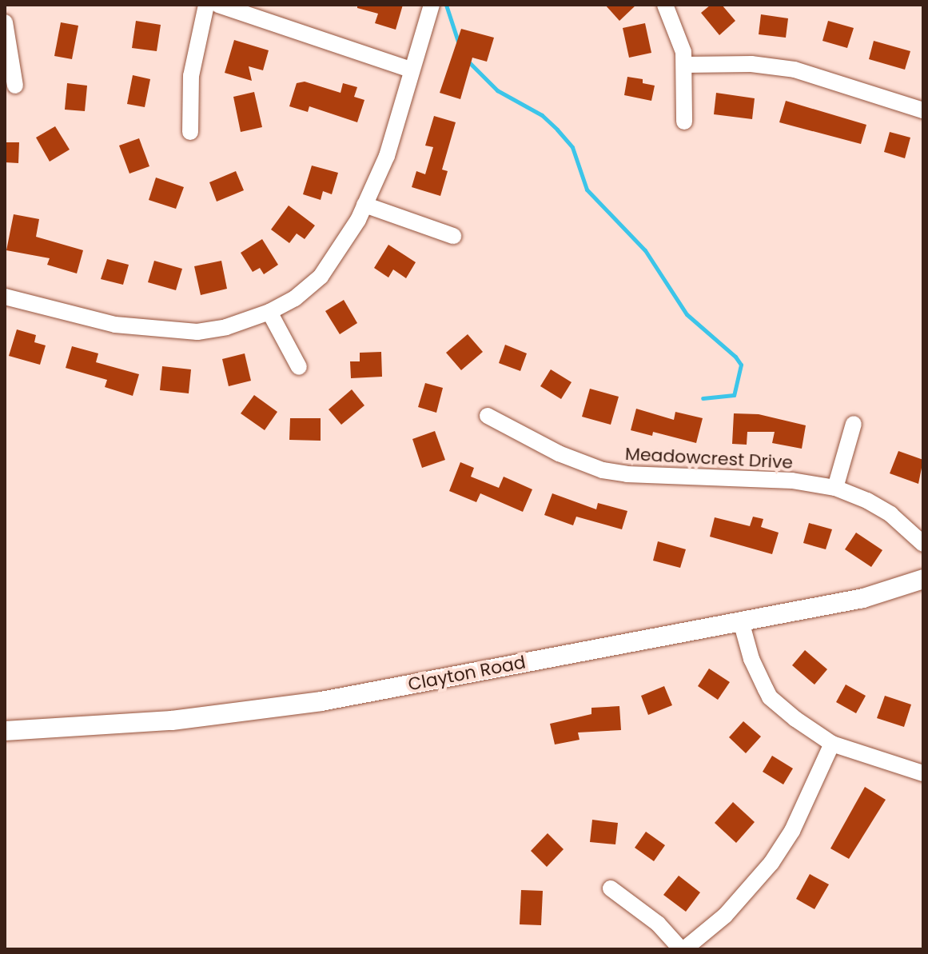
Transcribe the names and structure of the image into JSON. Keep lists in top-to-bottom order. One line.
{"streets":{"street":["Meadowcrest Drive","Clayton Road"]}}
